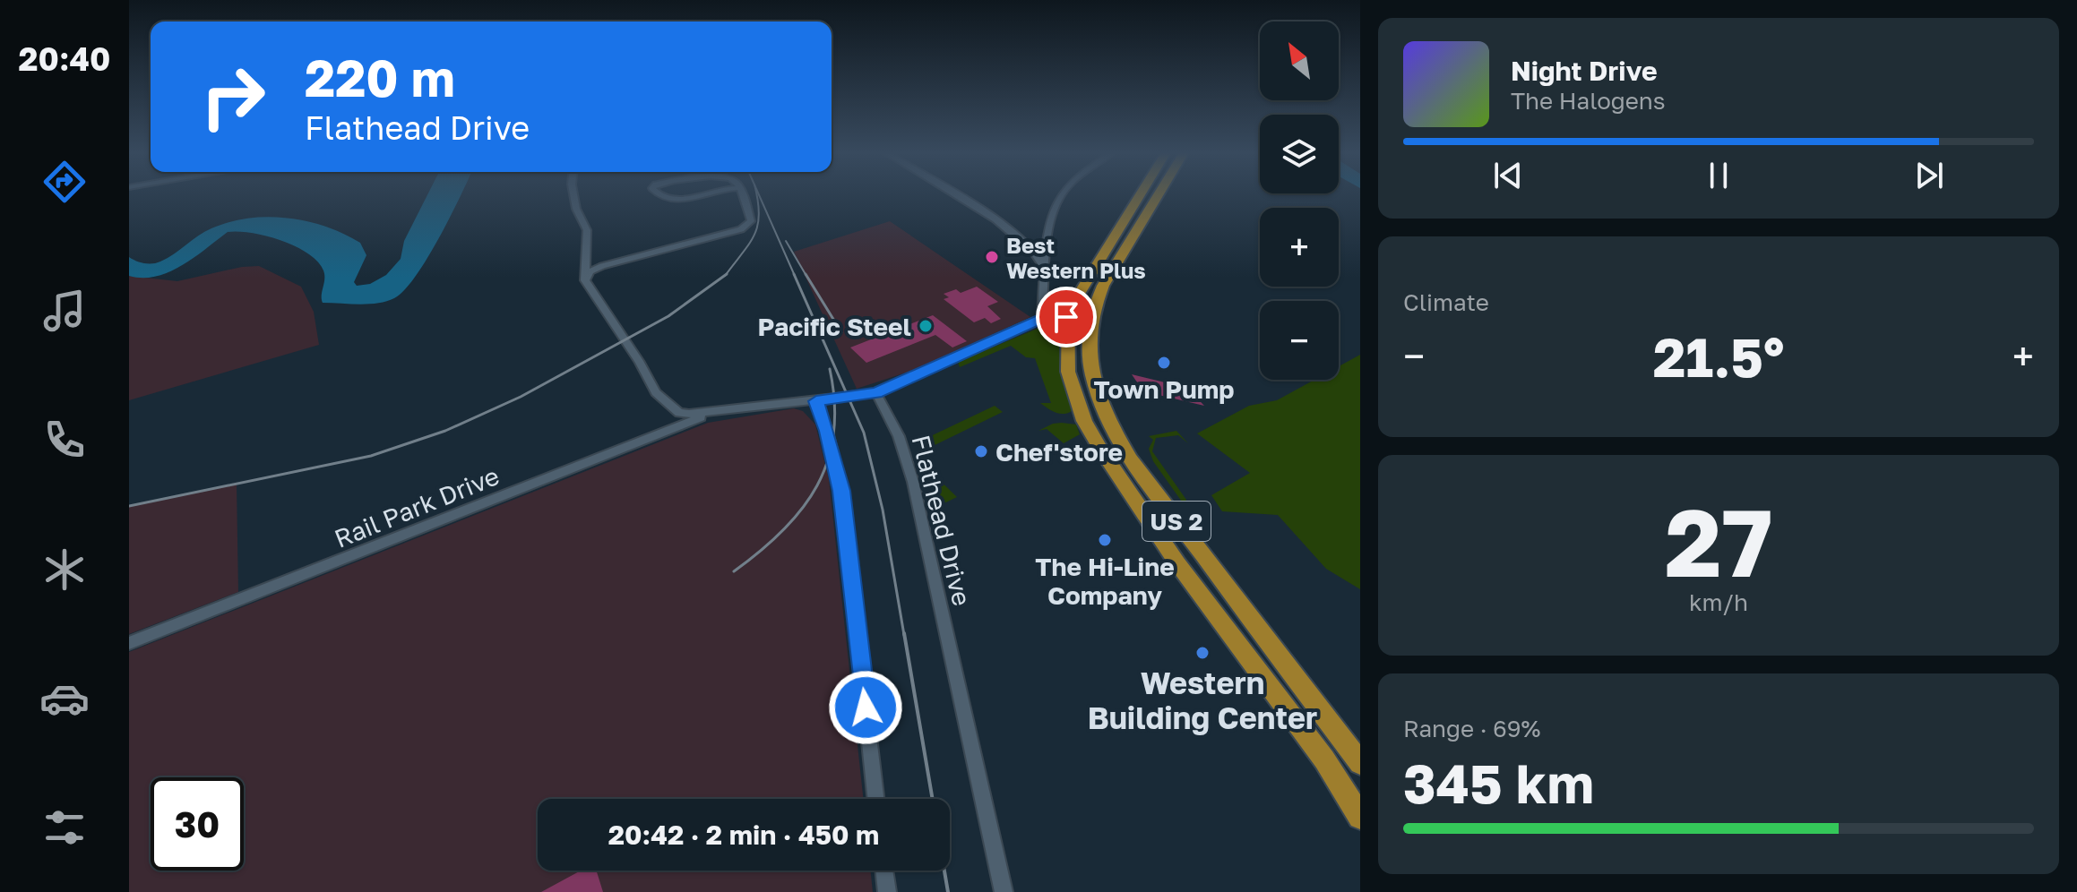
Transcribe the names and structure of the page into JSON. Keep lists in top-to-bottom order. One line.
{"streets":{"highway":["US 2"],"street":["Rail Park Drive","Flathead Drive"]},"places":["Best Western Plus","Pacific Steel","Town Pump","Chef'store","The Hi-Line Company","Western Building Center"],"north":"top left","page":{"tabs":"20:40","map_buttons":["+","−"],"turn":["220 m","Flathead Drive"],"song":["Night Drive","The Halogens"],"tile":["Climate",["27","km/h"],["Range · 69%","345 km"]],"heat":["−","21.5°","+"],"limit":"30","trip":"20:42 · 2 min · 450 m"}}
